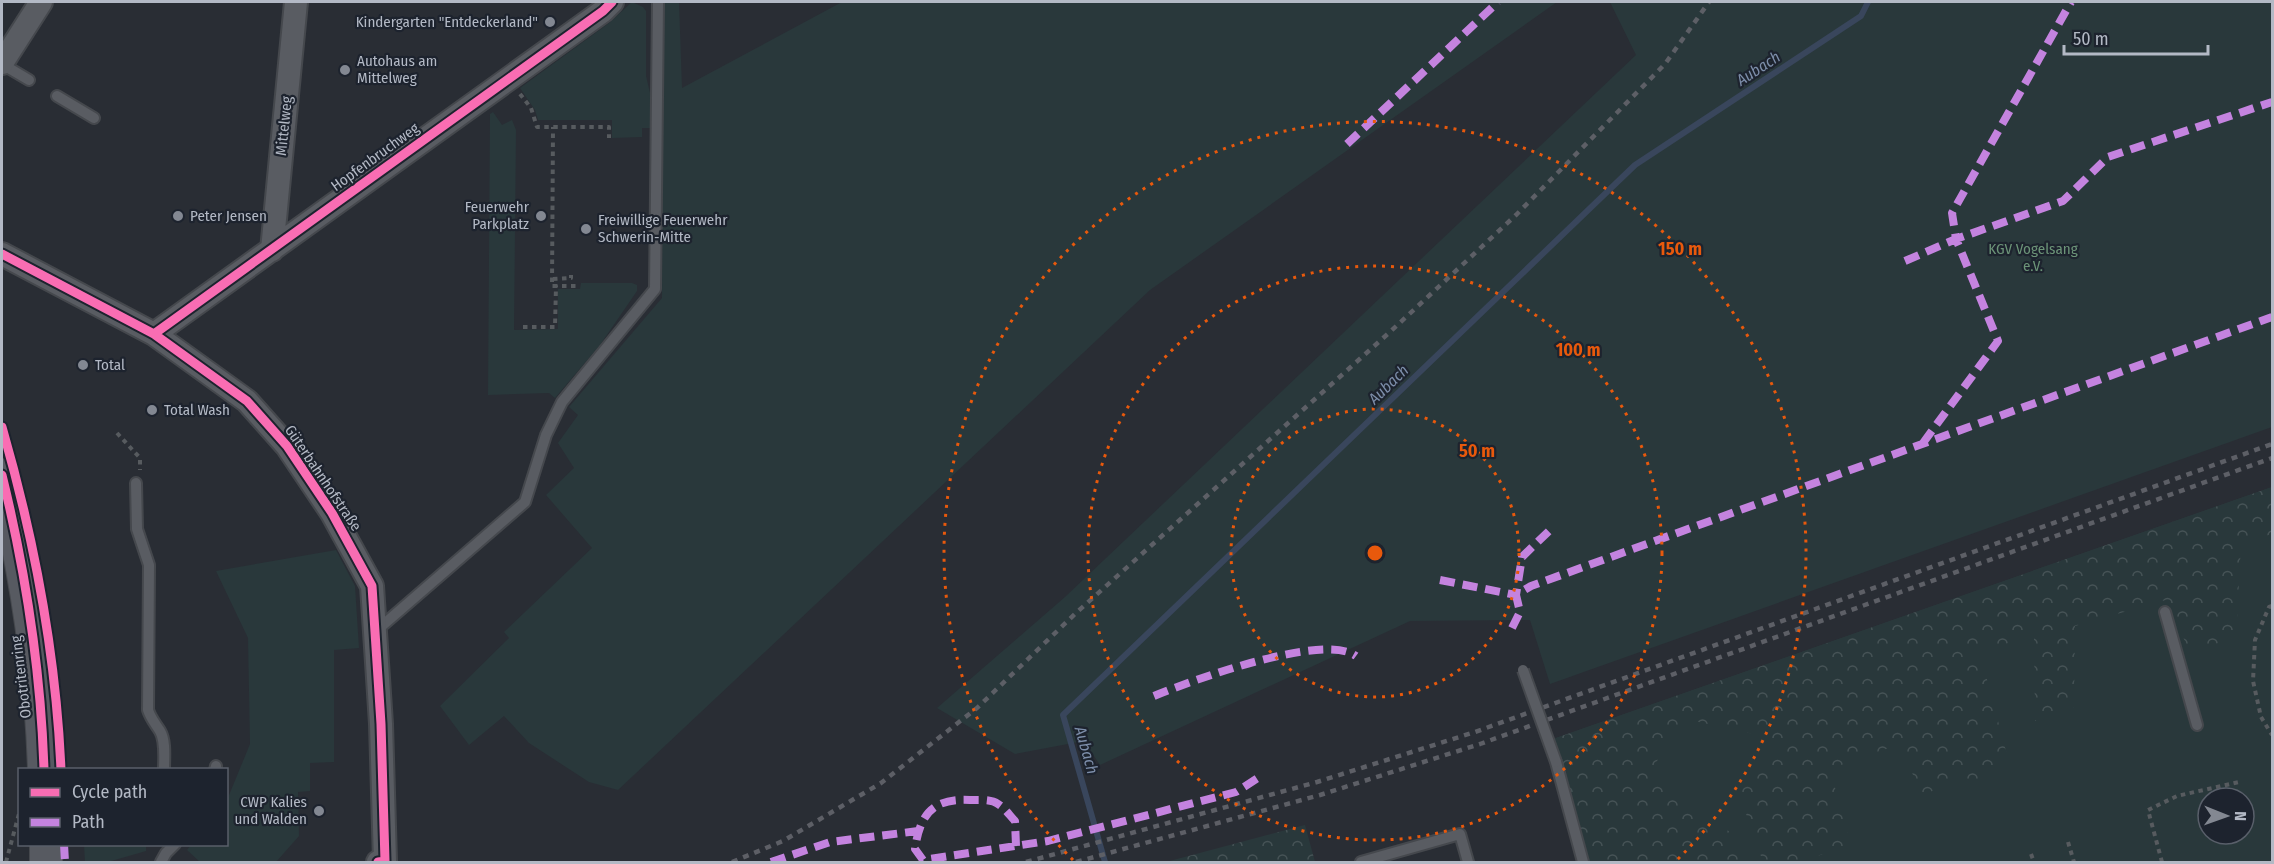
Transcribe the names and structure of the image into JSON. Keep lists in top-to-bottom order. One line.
{"streets":{"street":["Mittelweg","Hopfenbruchweg","Güterbahnhofstraße","Obotritenring"]},"crossings":[["Mittelweg","Hopfenbruchweg"],["Hopfenbruchweg","Güterbahnhofstraße"]],"water":["Aubach"],"parks":["KGV Vogelsang e.V."],"places":["Kindergarten \"Entdeckerland\"","Autohaus am Mittelweg","Peter Jensen","Feuerwehr Parkplatz","Freiwillige Feuerwehr Schwerin-Mitte","Total","Total Wash","CWP Kalies und Walden"],"legend":["Cycle path","Path"],"scale_bar":"50 m","north":"right","rings":["150 m","100 m","50 m"]}
